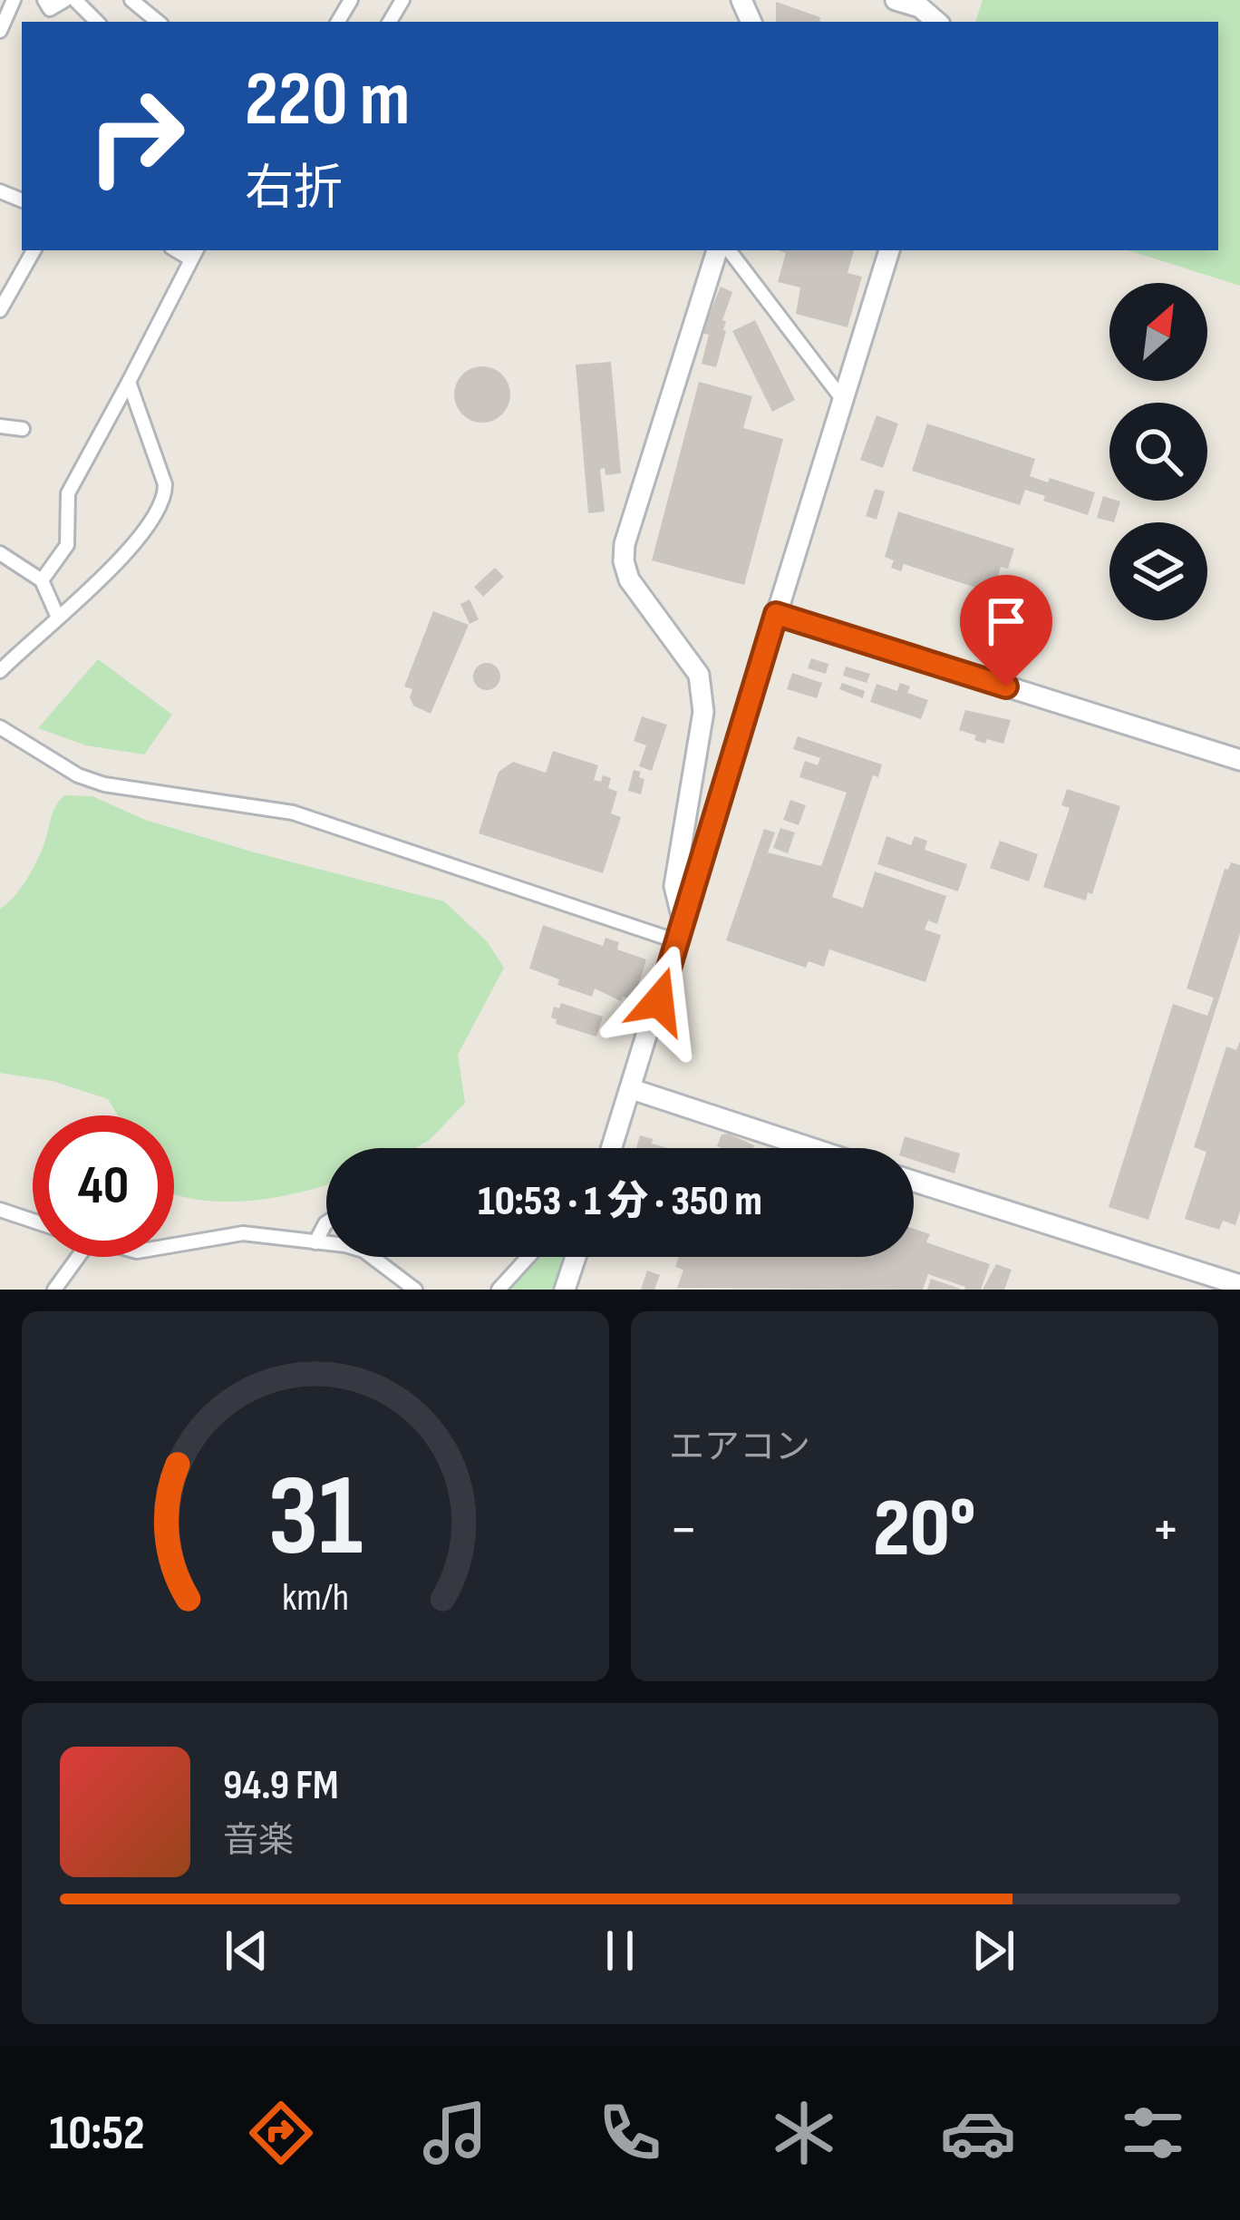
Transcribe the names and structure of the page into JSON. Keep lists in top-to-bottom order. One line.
{"north":"top right","page":{"turn":["220 m","右折"],"limit":"40","trip":"10:53 · 1 分 · 350 m","tile":"エアコン","heat":["−","20°","+"],"song":["94.9 FM","音楽"],"tabs":"10:52","gauge":["31","km/h"]}}
